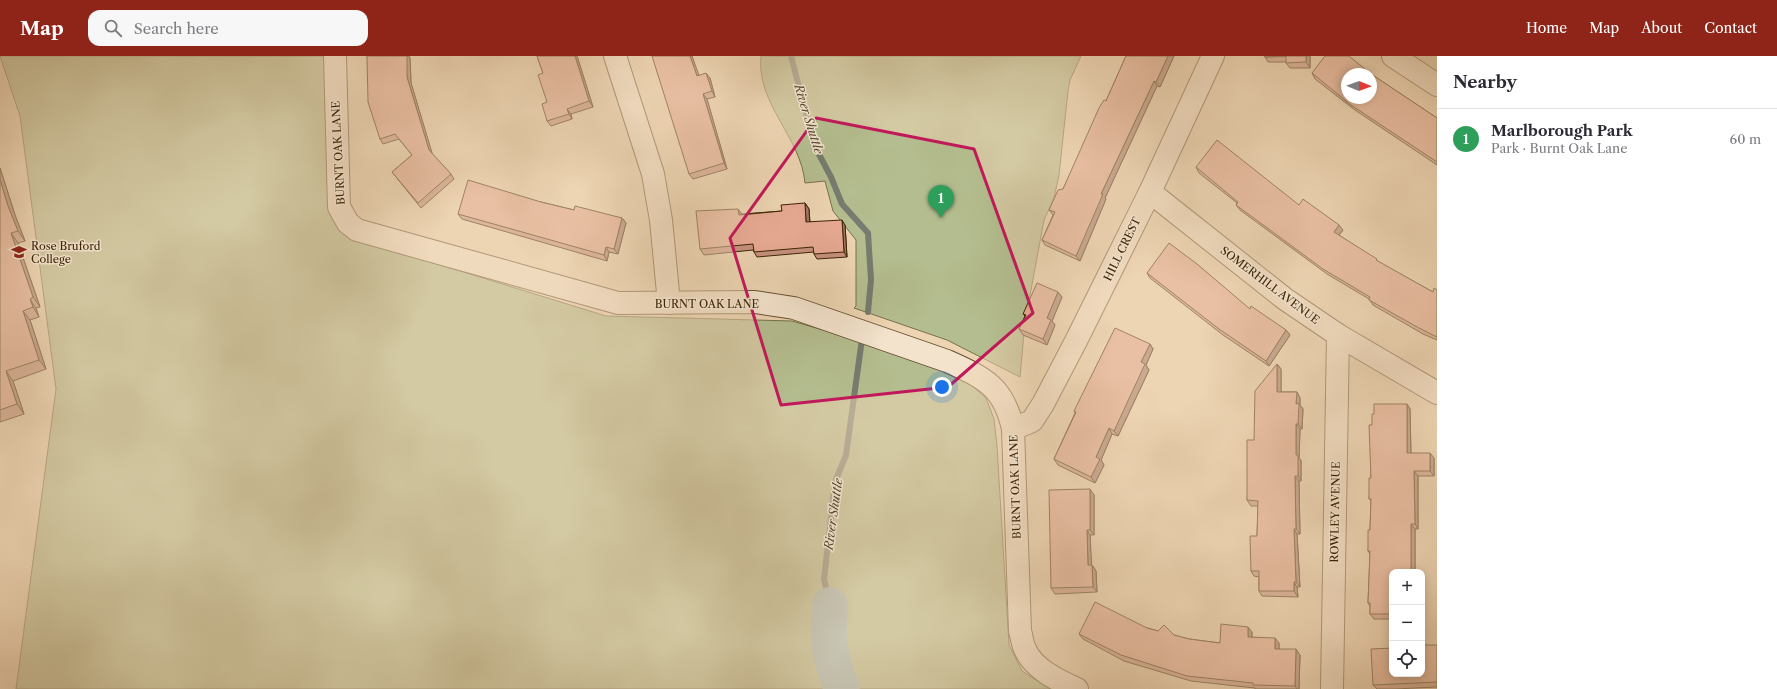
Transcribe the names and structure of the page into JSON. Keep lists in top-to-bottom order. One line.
{"streets":{"street":["BURNT OAK LANE","HILL CREST","SOMERHILL AVENUE","ROWLEY AVENUE"]},"crossings":[["BURNT OAK LANE","HILL CREST"],["HILL CREST","SOMERHILL AVENUE"],["SOMERHILL AVENUE","ROWLEY AVENUE"]],"water":["River Shuttle"],"places":{"school or university":["Rose Bruford College"]},"north":"right","page":{"header":"Map","search":"Search here","nav":["Home","Map","About","Contact"],"heading":"Nearby","list":[{"mark":"1","name":"Marlborough Park","note":"Park · Burnt Oak Lane","value":"60 m"}],"pins":"1","map_buttons":["+","−"]}}
